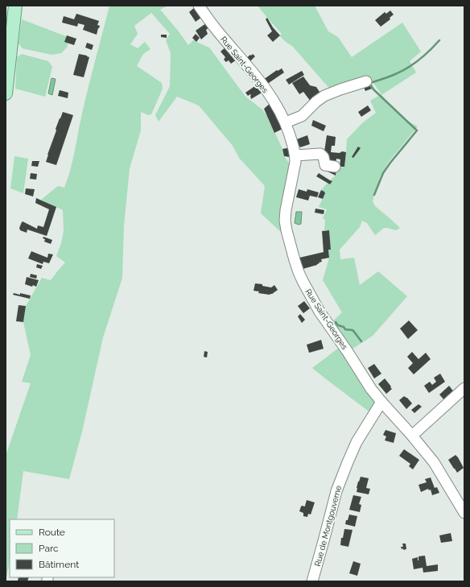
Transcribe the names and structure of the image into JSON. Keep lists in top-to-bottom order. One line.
{"streets":{"street":["Rue Saint-Georges","Rue de Montgouverne"]},"crossings":[["Rue Saint-Georges","Rue de Montgouverne"]],"legend":["Route","Parc","Bâtiment"]}
